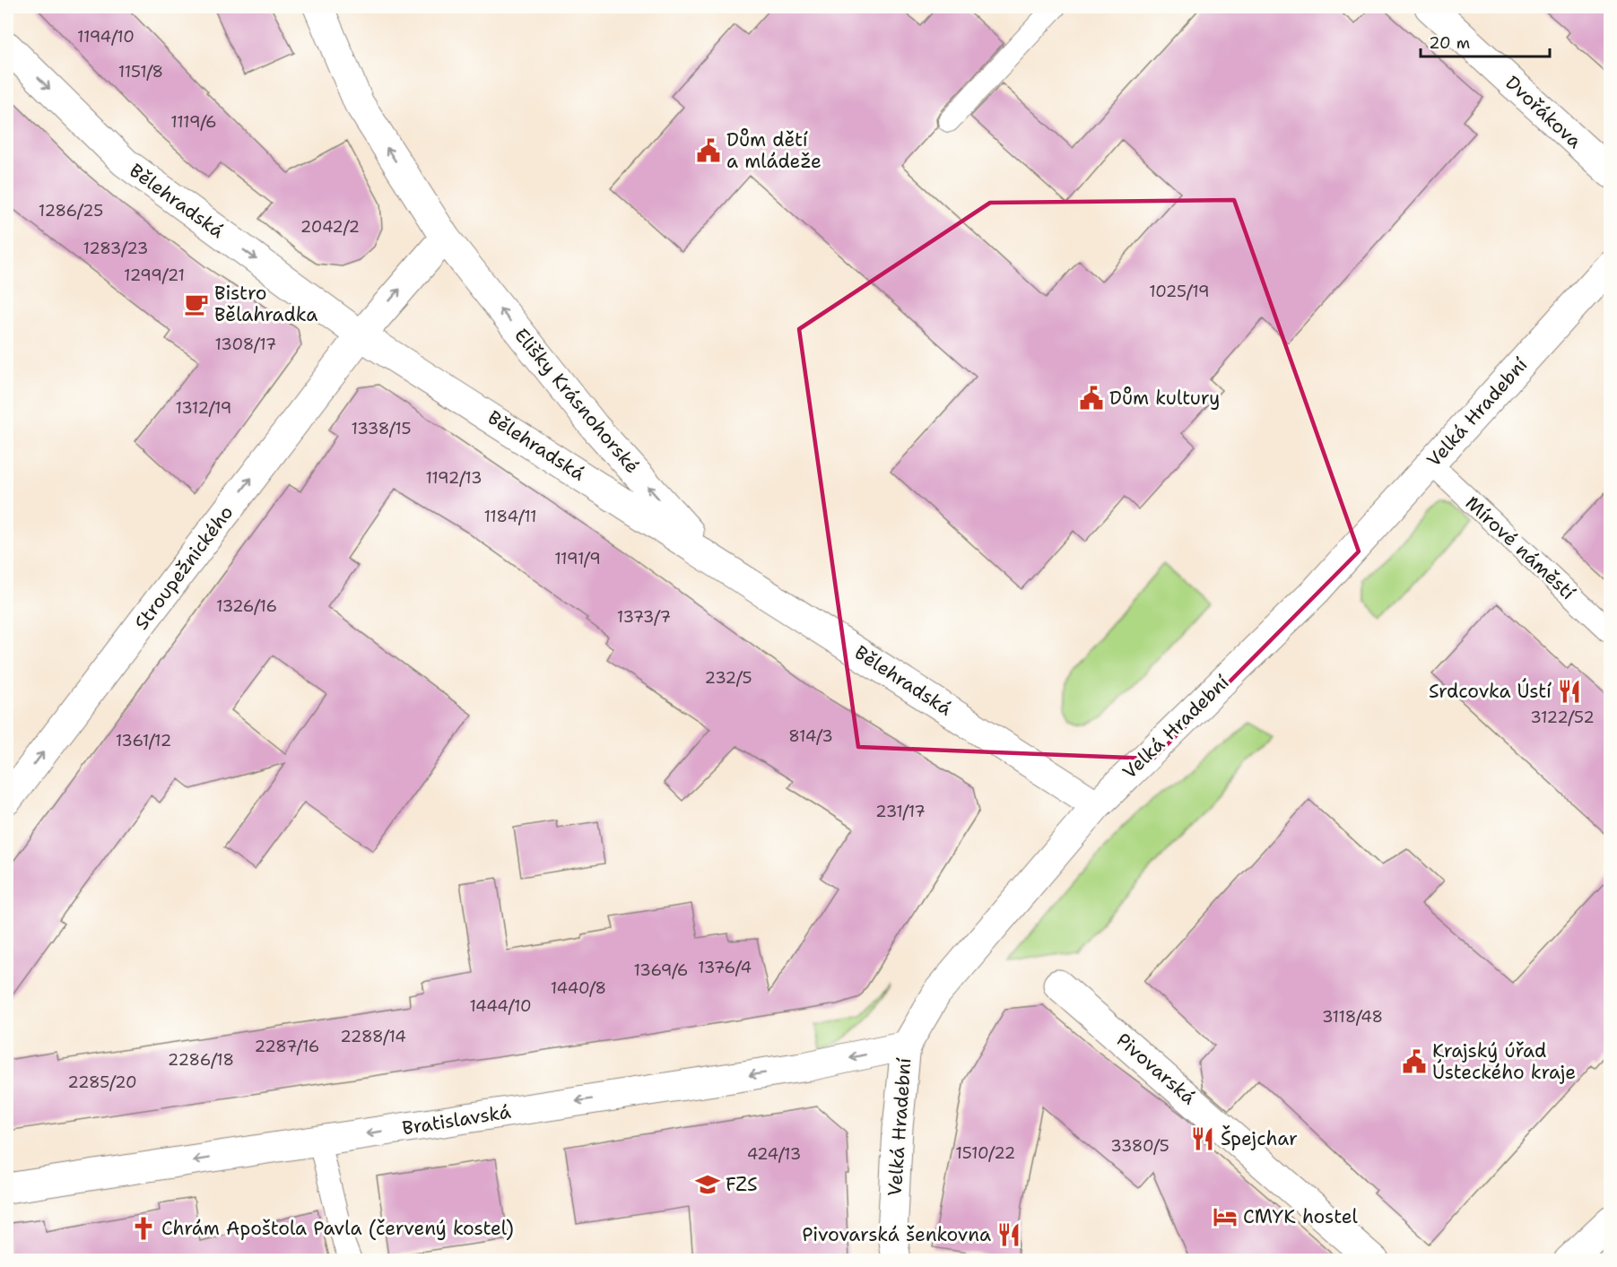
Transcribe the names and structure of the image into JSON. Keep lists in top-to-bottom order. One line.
{"streets":{"street":["Dvořákova","Bělehradská","Elišky Krásnohorské","Velká Hradební","Stroupežnického","Pivovarská","Bratislavská"],"lane":["Mírové náměstí"]},"crossings":[["Bělehradská","Elišky Krásnohorské"],["Bělehradská","Velká Hradební"],["Bělehradská","Stroupežnického"],["Velká Hradební","Mírové náměstí"],["Velká Hradební","Bratislavská"]],"one_way":["Elišky Krásnohorské","Stroupežnického","Bratislavská"],"places":{"public building":["Dům dětí a mládeže","Dům kultury","Krajský úřad Ústeckého kraje"],"cafe":["Bistro Bělahradka"],"restaurant":["Srdcovka Ústí","Špejchar","Pivovarská šenkovna"],"school or university":["FZS"],"hotel":["CMYK hostel"],"church":["Chrám Apoštola Pavla (červený kostel)"]},"house_numbers":["1194/10","1151/8","1119/6","1286/25","2042/2","1283/23","1299/21","1025/19","1308/17","1312/19","1338/15","1192/13","1184/11","1191/9","1326/16","1373/7","232/5","3122/52","814/3","1361/12","231/17","1376/4","1369/6","1440/8","1444/10","3118/48","2288/14","2287/16","2286/18","2285/20","3380/5","1510/22","424/13"],"scale_bar":"20 m"}
